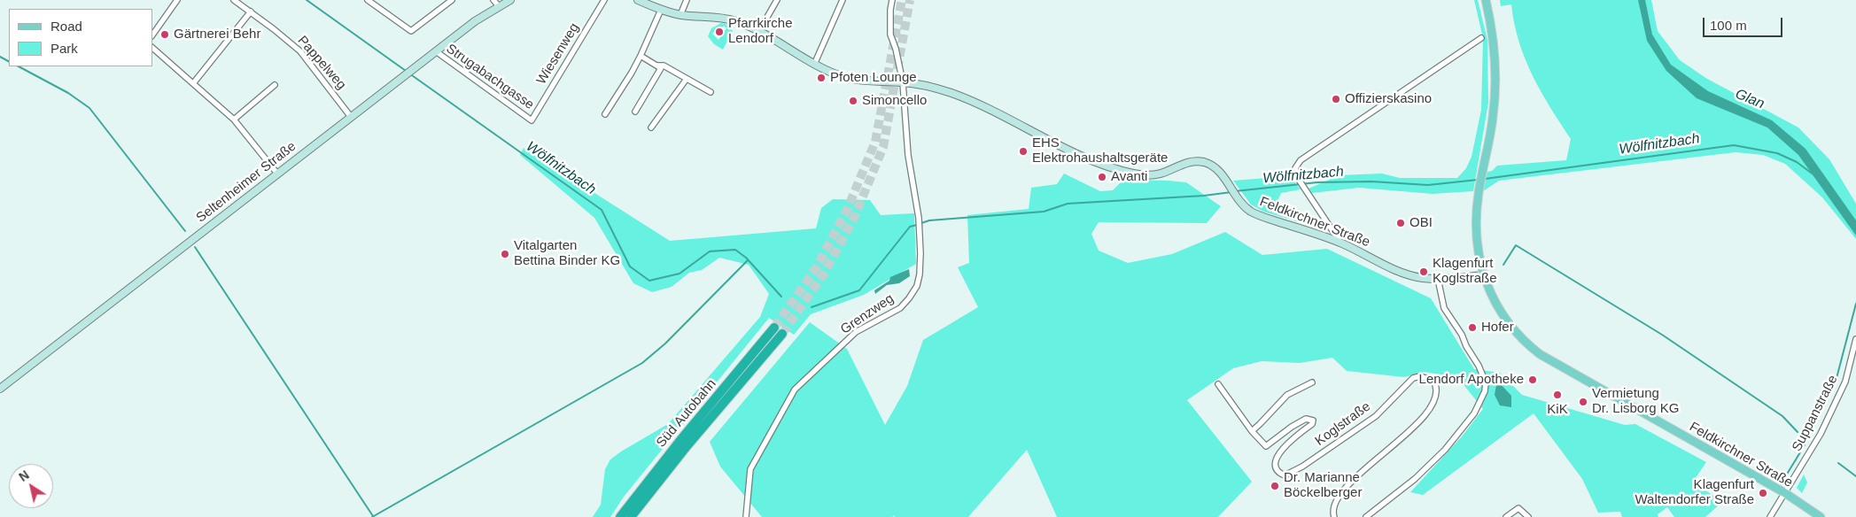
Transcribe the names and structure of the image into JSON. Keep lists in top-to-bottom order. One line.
{"streets":{"highway":["Süd Autobahn"],"main road":["Feldkirchner Straße"],"street":["Wiesenweg","Pappelweg","Strugabachgasse","Seltenheimer Straße","Grenzweg","Suppanstraße","Koglstraße"]},"crossings":[["Wiesenweg","Strugabachgasse"],["Pappelweg","Seltenheimer Straße"],["Strugabachgasse","Seltenheimer Straße"],["Feldkirchner Straße","Grenzweg"],["Feldkirchner Straße","Suppanstraße"]],"water":["Glan","Wölfnitzbach"],"places":["Pfarrkirche Lendorf","Gärtnerei Behr","Pfoten Lounge","Offizierskasino","Simoncello","EHS Elektrohaushaltsgeräte","Avanti","OBI","Vitalgarten Bettina Binder KG","Klagenfurt Koglstraße","Hofer","Lendorf Apotheke","KiK","Vermietung Dr. Lisborg KG","Dr. Marianne Böckelberger","Klagenfurt Waltendorfer Straße"],"legend":["Road","Park"],"scale_bar":"100 m","north":"top left"}
